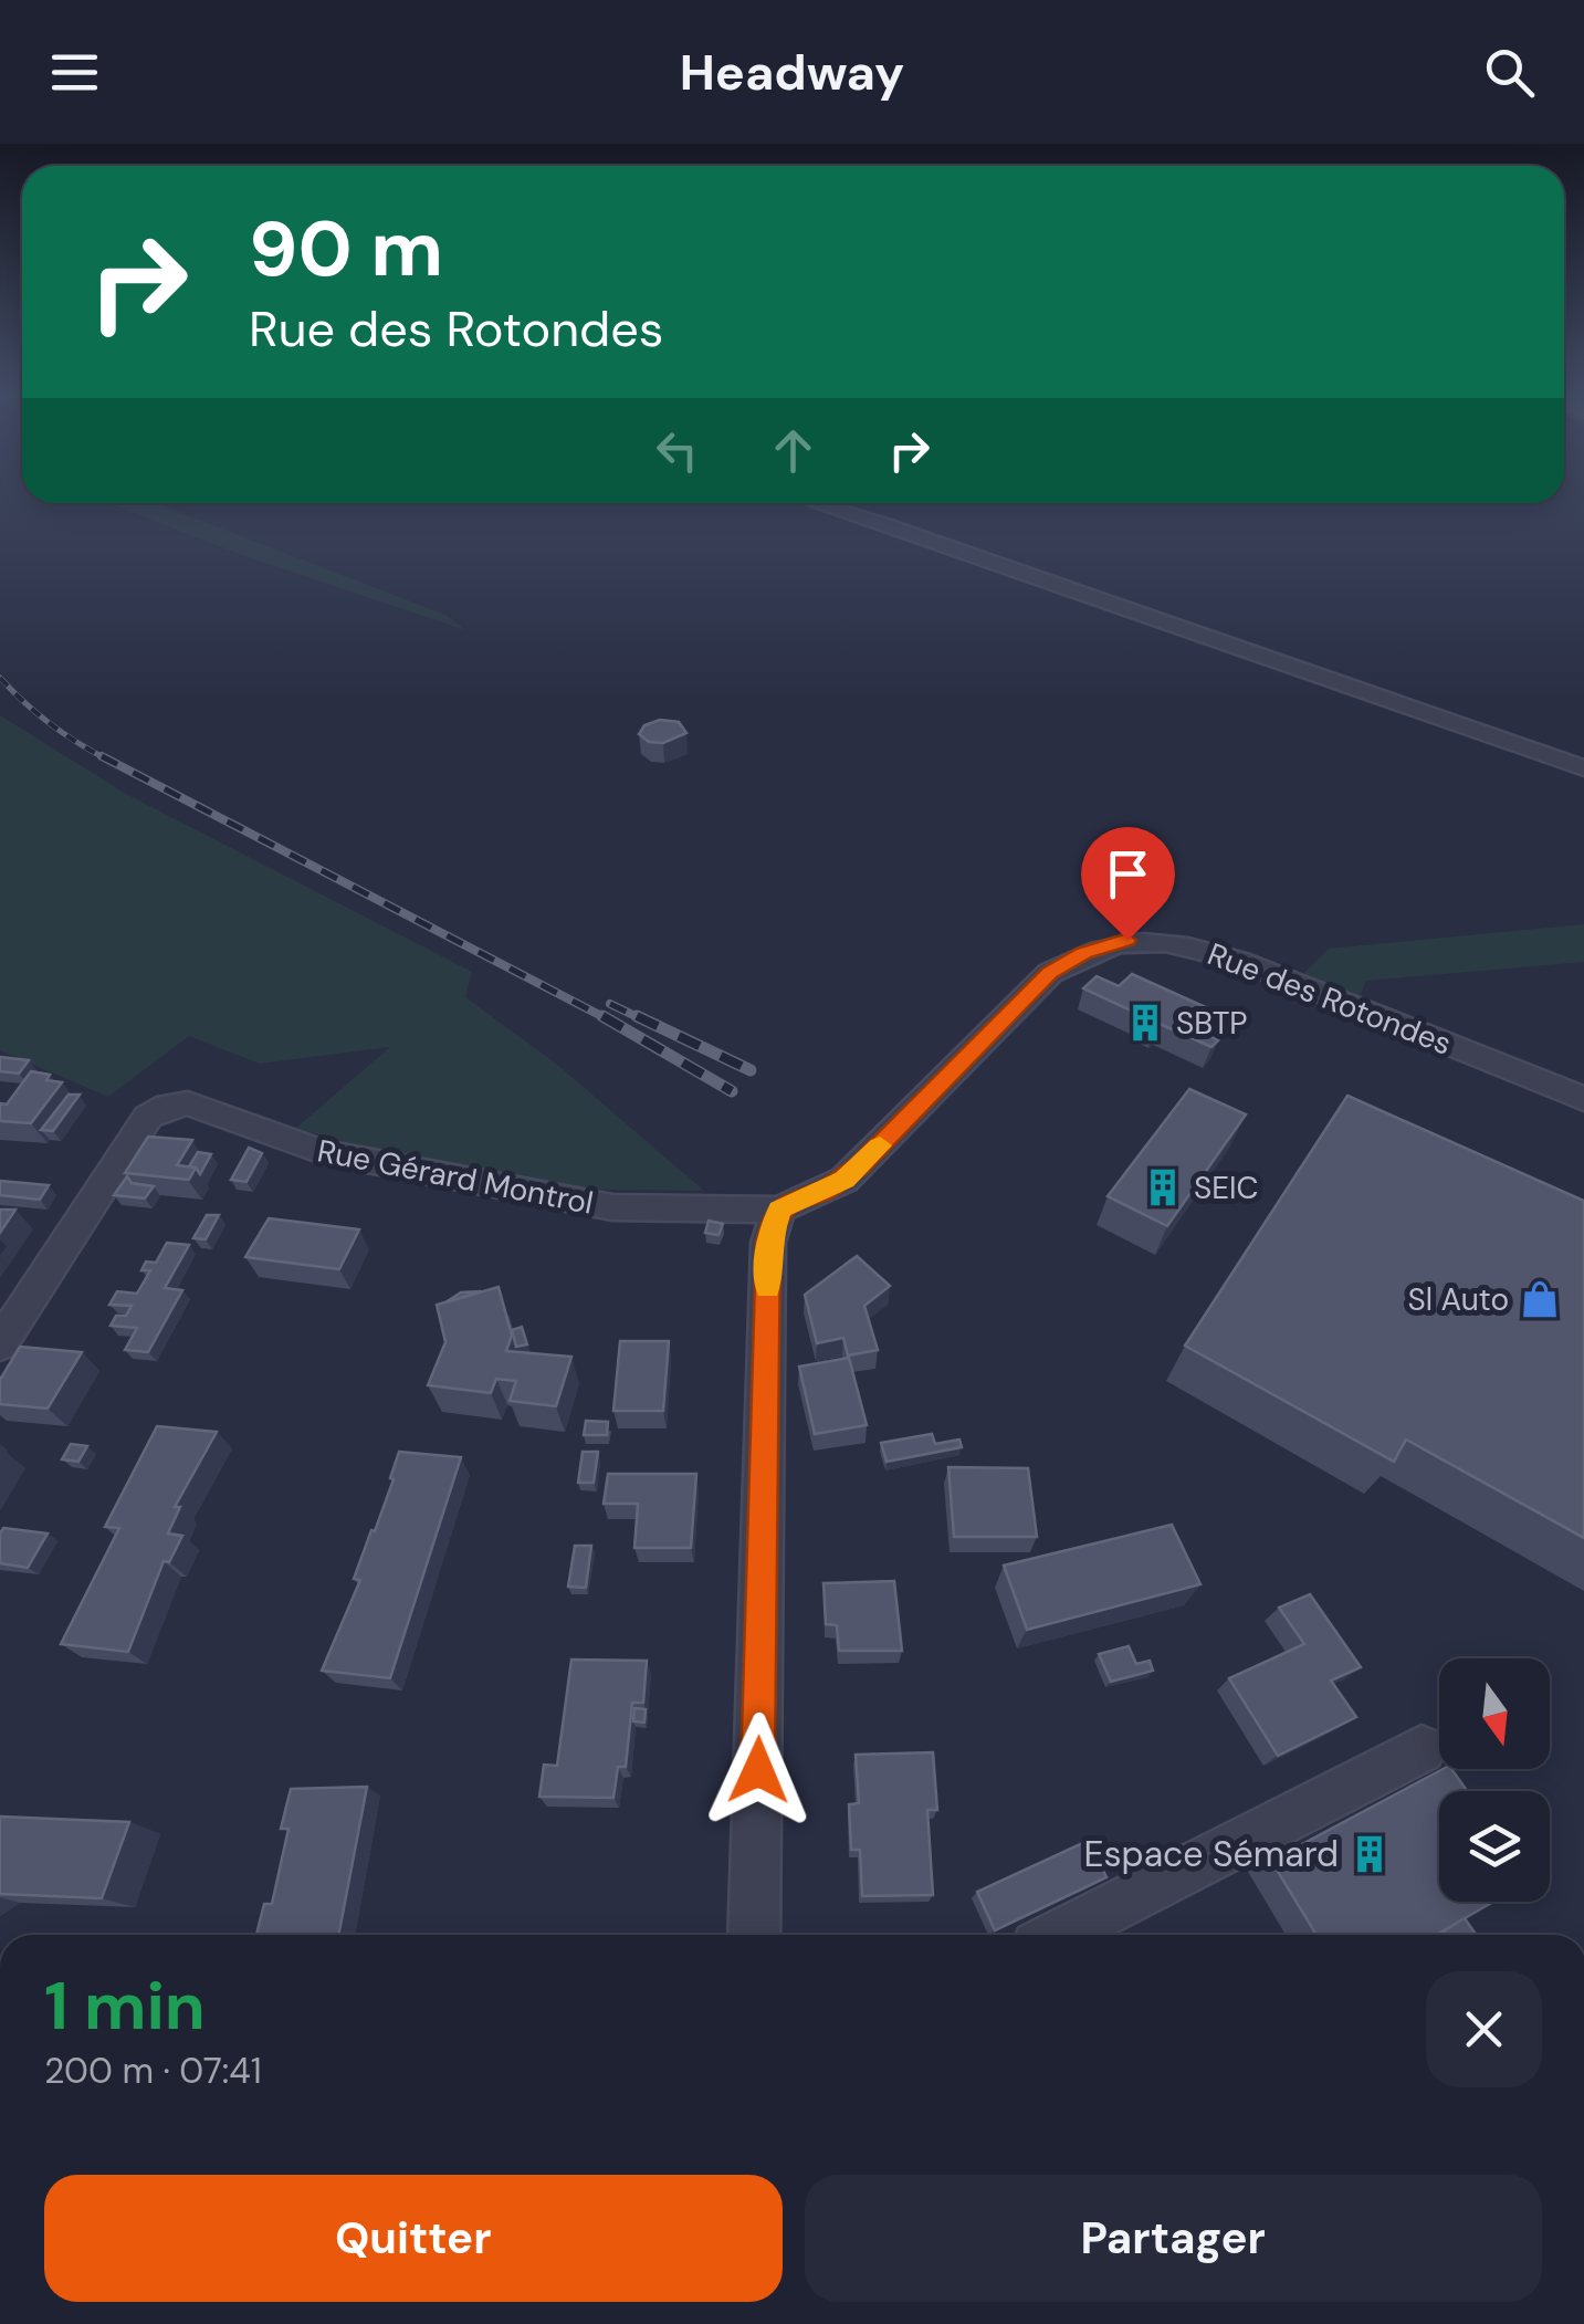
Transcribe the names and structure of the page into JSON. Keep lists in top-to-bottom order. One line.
{"streets":{"street":["Rue des Rotondes","Rue Gérard Montrol"]},"crossings":[["Rue des Rotondes","Rue Gérard Montrol"]],"places":{"building":["SBTP","SEIC","Espace Sémard"],"shop":["Sl Auto"]},"north":"bottom","page":{"header":"Headway","turn":["90 m","Rue des Rotondes"],"heading":["1 min","200 m · 07:41"],"buttons":["Quitter","Partager"]}}
